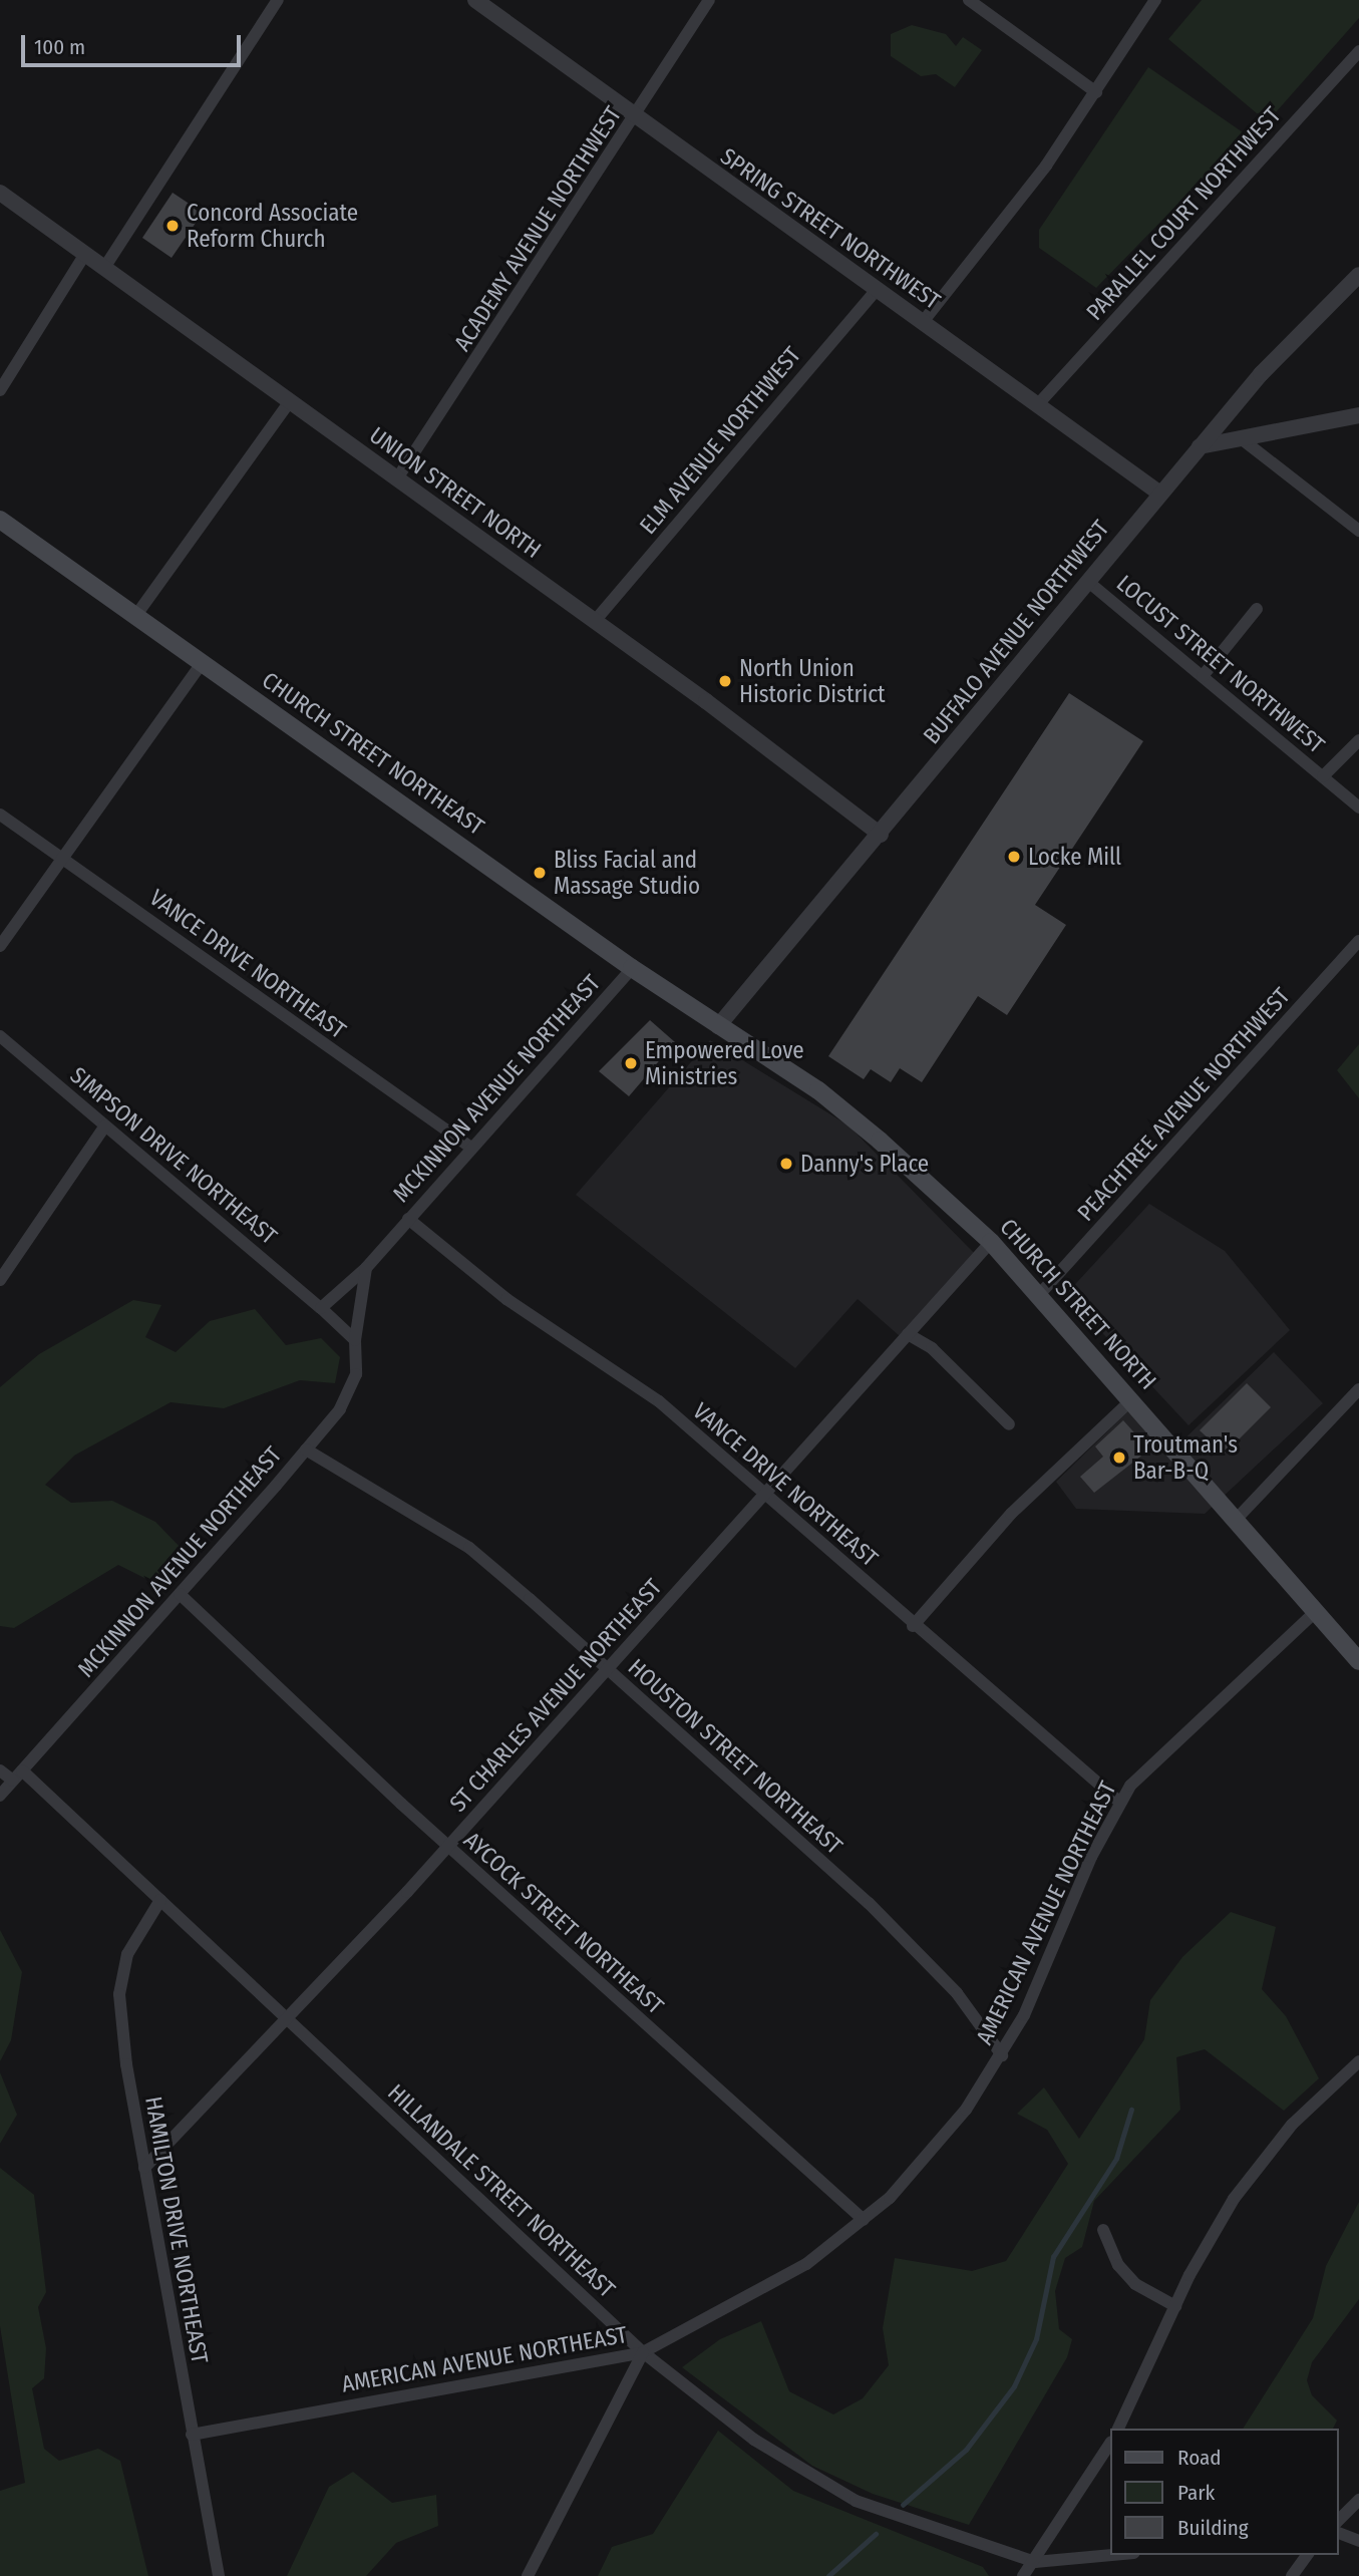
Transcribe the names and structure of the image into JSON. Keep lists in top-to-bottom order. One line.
{"streets":{"main road":["CHURCH STREET NORTHEAST","CHURCH STREET NORTH"],"street":["PARALLEL COURT NORTHWEST","ACADEMY AVENUE NORTHWEST","SPRING STREET NORTHWEST","ELM AVENUE NORTHWEST","UNION STREET NORTH","BUFFALO AVENUE NORTHWEST","LOCUST STREET NORTHWEST","VANCE DRIVE NORTHEAST","MCKINNON AVENUE NORTHEAST","PEACHTREE AVENUE NORTHWEST","SIMPSON DRIVE NORTHEAST","ST CHARLES AVENUE NORTHEAST","HOUSTON STREET NORTHEAST","AMERICAN AVENUE NORTHEAST","AYCOCK STREET NORTHEAST","HILLANDALE STREET NORTHEAST","HAMILTON DRIVE NORTHEAST"]},"crossings":[["PARALLEL COURT NORTHWEST","SPRING STREET NORTHWEST"],["ACADEMY AVENUE NORTHWEST","SPRING STREET NORTHWEST"],["ACADEMY AVENUE NORTHWEST","UNION STREET NORTH"],["SPRING STREET NORTHWEST","ELM AVENUE NORTHWEST"],["SPRING STREET NORTHWEST","BUFFALO AVENUE NORTHWEST"],["ELM AVENUE NORTHWEST","UNION STREET NORTH"],["UNION STREET NORTH","BUFFALO AVENUE NORTHWEST"],["BUFFALO AVENUE NORTHWEST","LOCUST STREET NORTHWEST"],["BUFFALO AVENUE NORTHWEST","CHURCH STREET NORTHEAST"],["BUFFALO AVENUE NORTHWEST","CHURCH STREET NORTH"],["CHURCH STREET NORTHEAST","MCKINNON AVENUE NORTHEAST"],["CHURCH STREET NORTHEAST","CHURCH STREET NORTH"],["VANCE DRIVE NORTHEAST","MCKINNON AVENUE NORTHEAST"],["VANCE DRIVE NORTHEAST","ST CHARLES AVENUE NORTHEAST"],["VANCE DRIVE NORTHEAST","AMERICAN AVENUE NORTHEAST"],["MCKINNON AVENUE NORTHEAST","SIMPSON DRIVE NORTHEAST"],["MCKINNON AVENUE NORTHEAST","HOUSTON STREET NORTHEAST"],["MCKINNON AVENUE NORTHEAST","AYCOCK STREET NORTHEAST"],["MCKINNON AVENUE NORTHEAST","HILLANDALE STREET NORTHEAST"],["PEACHTREE AVENUE NORTHWEST","CHURCH STREET NORTH"],["CHURCH STREET NORTH","ST CHARLES AVENUE NORTHEAST"],["CHURCH STREET NORTH","AMERICAN AVENUE NORTHEAST"],["ST CHARLES AVENUE NORTHEAST","HOUSTON STREET NORTHEAST"],["ST CHARLES AVENUE NORTHEAST","AYCOCK STREET NORTHEAST"],["ST CHARLES AVENUE NORTHEAST","HILLANDALE STREET NORTHEAST"],["ST CHARLES AVENUE NORTHEAST","HAMILTON DRIVE NORTHEAST"],["HOUSTON STREET NORTHEAST","AMERICAN AVENUE NORTHEAST"],["AMERICAN AVENUE NORTHEAST","AYCOCK STREET NORTHEAST"],["AMERICAN AVENUE NORTHEAST","HILLANDALE STREET NORTHEAST"],["AMERICAN AVENUE NORTHEAST","HAMILTON DRIVE NORTHEAST"],["HILLANDALE STREET NORTHEAST","HAMILTON DRIVE NORTHEAST"]],"places":["Concord Associate Reform Church","North Union Historic District","Locke Mill","Bliss Facial and Massage Studio","Empowered Love Ministries","Danny's Place","Troutman's Bar-B-Q"],"legend":["Road","Park","Building"],"scale_bar":"100 m"}
